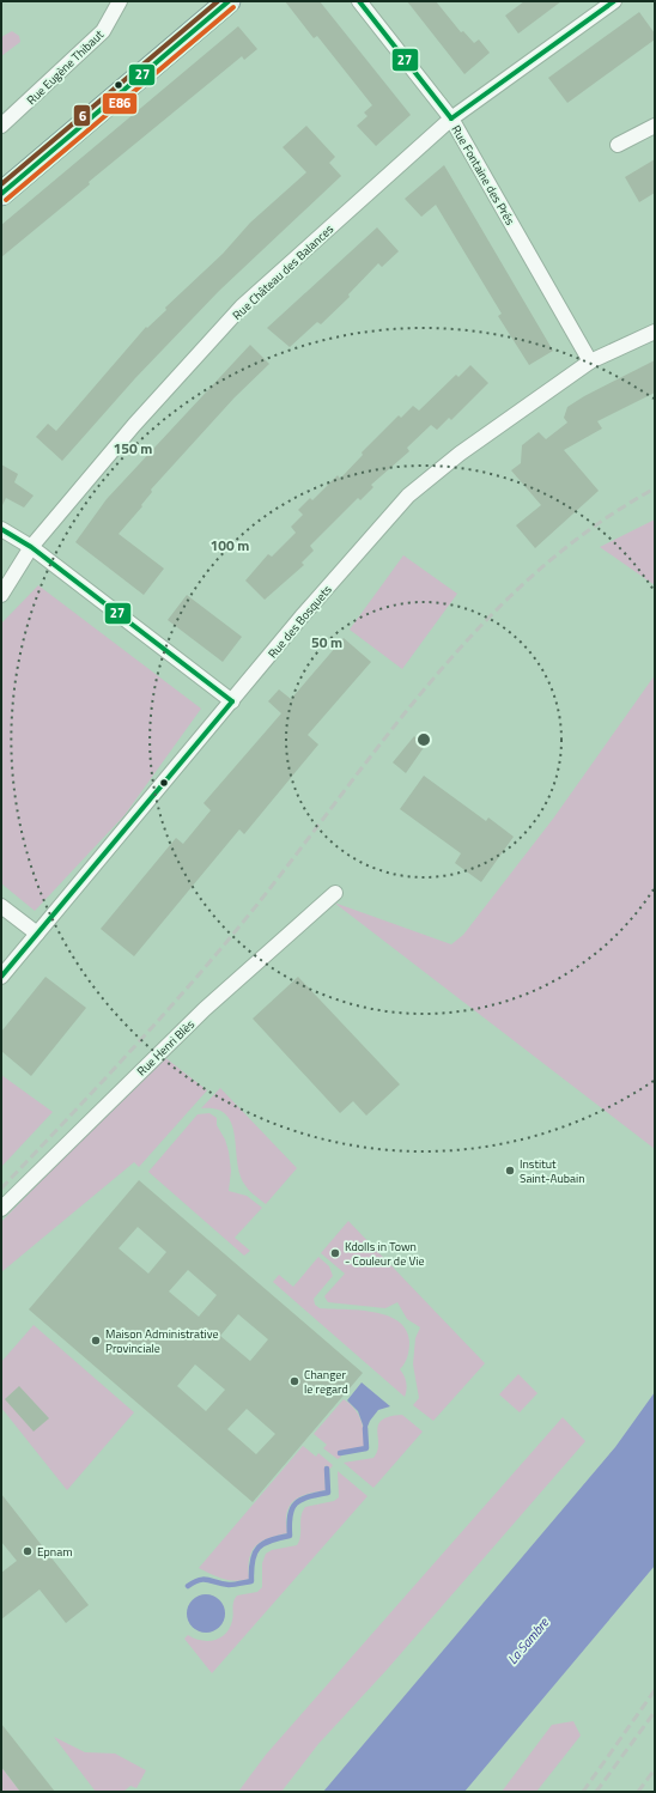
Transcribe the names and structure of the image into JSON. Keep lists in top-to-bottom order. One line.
{"streets":{"street":["Rue Eugène Thibaut","Rue Fontaine des Prés","Rue Château des Balances","Rue des Bosquets","Rue Henri Blès"]},"crossings":[["Rue Fontaine des Prés","Rue Château des Balances"],["Rue Fontaine des Prés","Rue des Bosquets"]],"water":["La Sambre"],"places":["Institut Saint-Aubain","Kdolls in Town - Couleur de Vie","Maison Administrative Provinciale","Changer le regard","Epnam"],"lines":["transit line 27","transit line 6","transit line E86"],"rings":["150 m","100 m","50 m"]}
